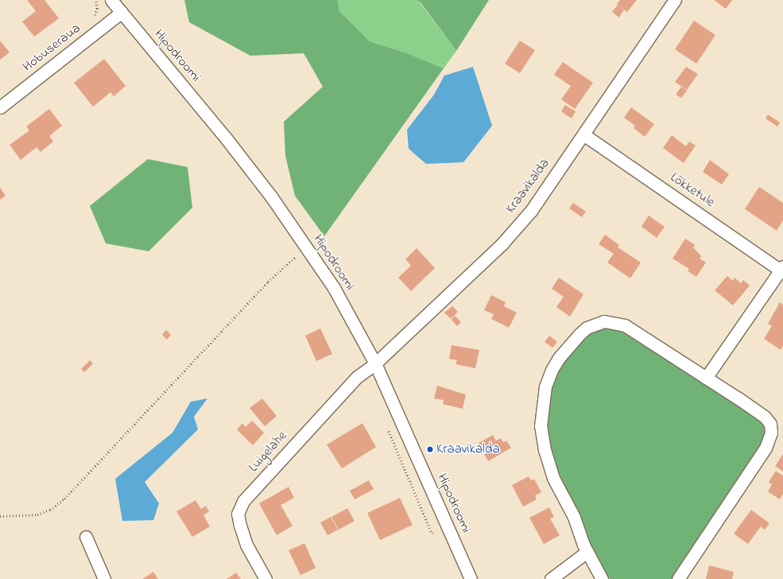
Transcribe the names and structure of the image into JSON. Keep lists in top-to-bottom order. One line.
{"streets":{"street":["Hobuseraua","Hipodroomi","Kraavikalda","Lõkketule","Luigelahe"]},"crossings":[["Hobuseraua","Hipodroomi"],["Hipodroomi","Kraavikalda"],["Hipodroomi","Luigelahe"],["Kraavikalda","Lõkketule"],["Kraavikalda","Luigelahe"]],"places":["Kraavikalda"]}
